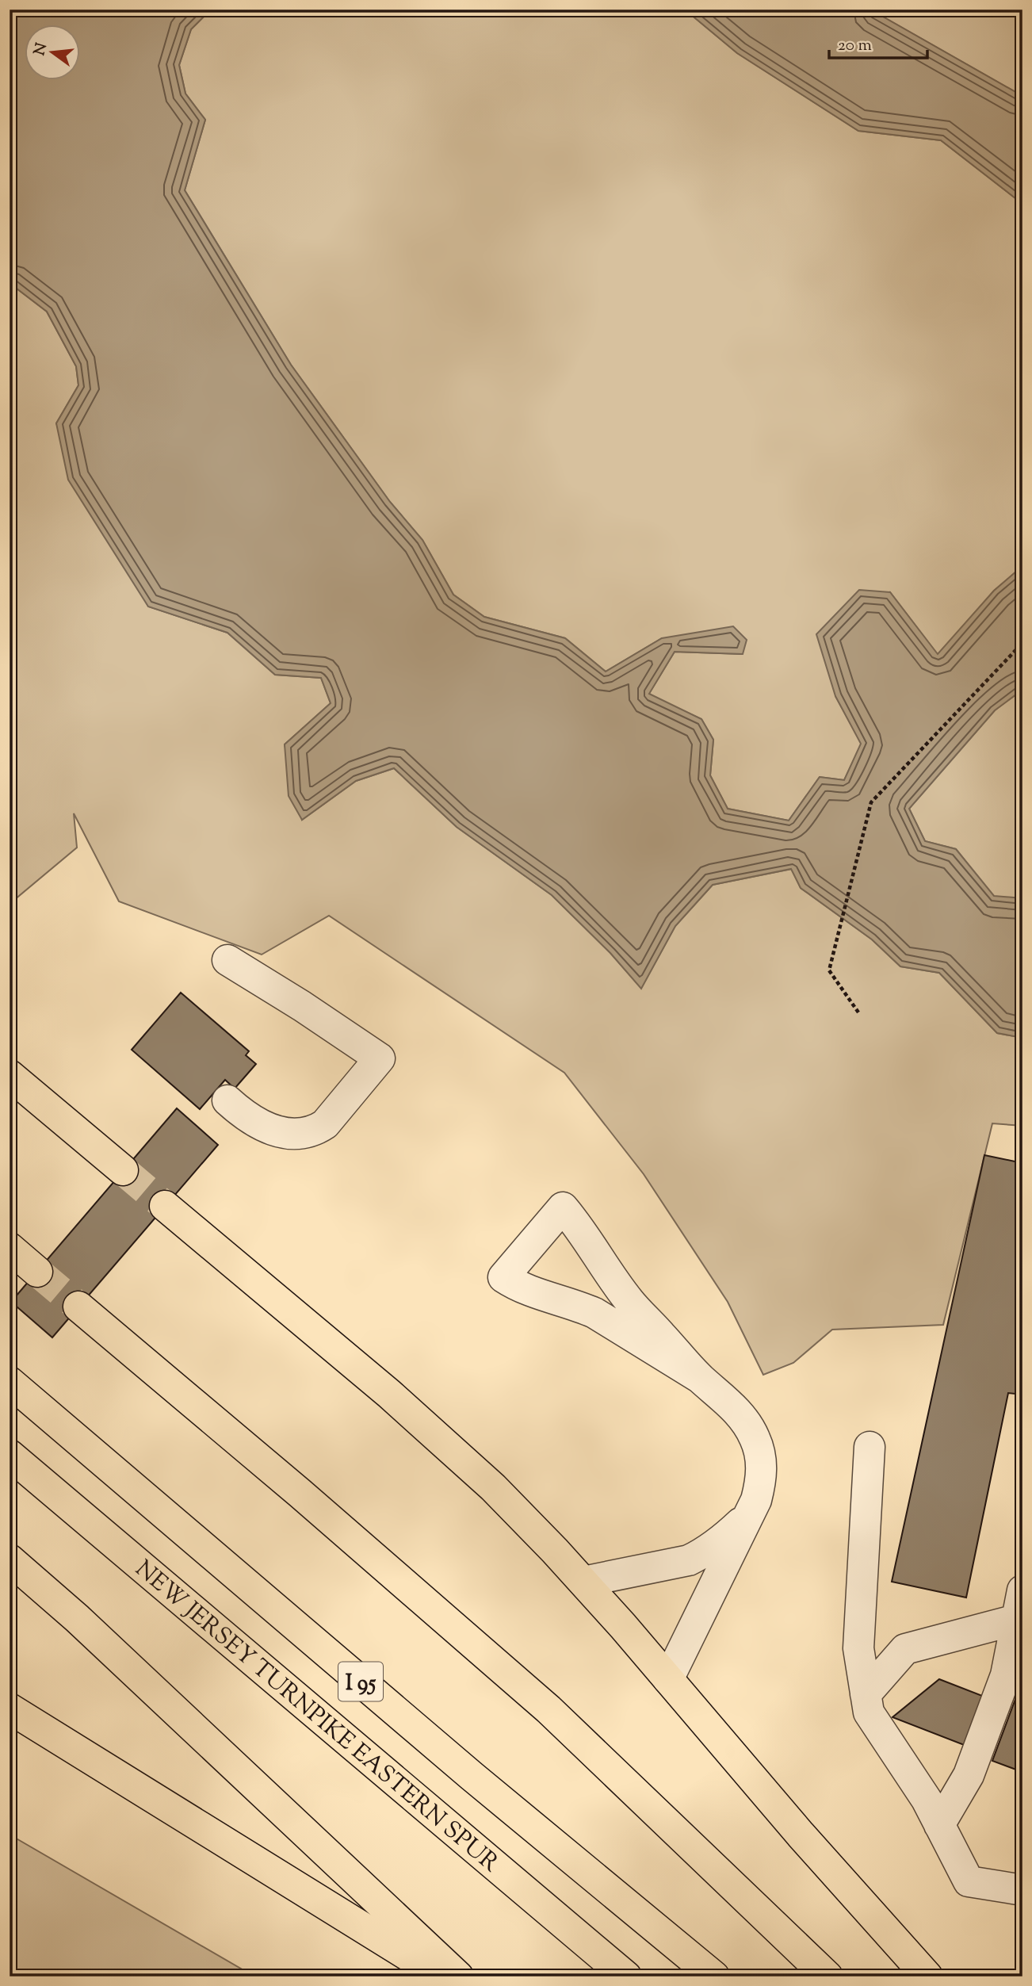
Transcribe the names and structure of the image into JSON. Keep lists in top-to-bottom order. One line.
{"streets":{"highway":["I 95","NEW JERSEY TURNPIKE EASTERN SPUR"]},"scale_bar":"20 m","north":"left"}
